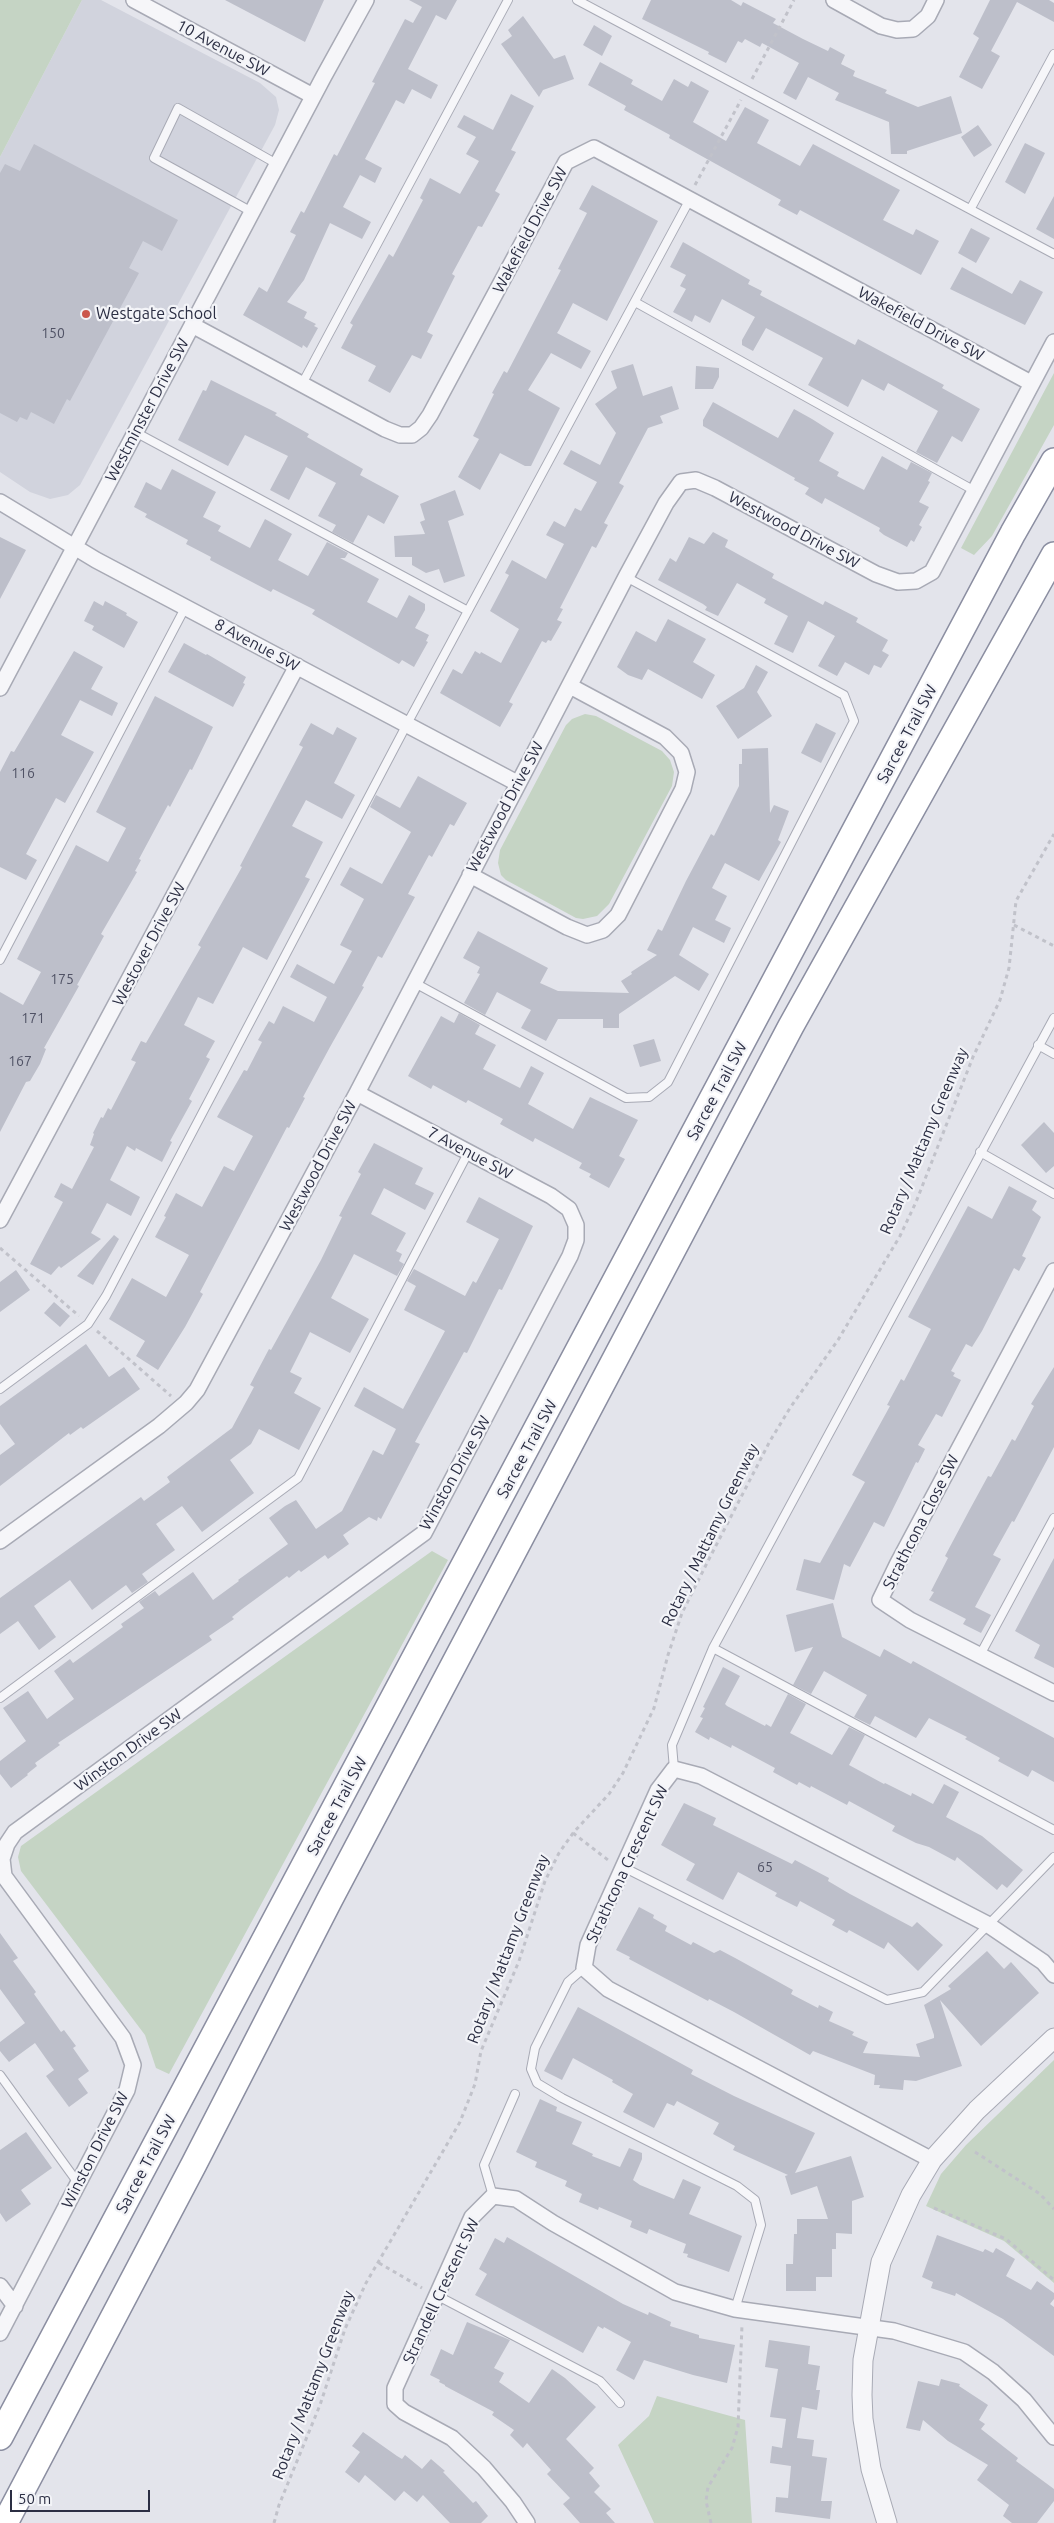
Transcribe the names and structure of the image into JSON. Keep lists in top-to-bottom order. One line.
{"streets":{"highway":["Sarcee Trail SW"],"street":["10 Avenue SW","Wakefield Drive SW","Westminster Drive SW","Westwood Drive SW","8 Avenue SW","Westover Drive SW","7 Avenue SW","Winston Drive SW","Strathcona Close SW","Strathcona Crescent SW","Strandell Crescent SW"],"path":["Rotary / Mattamy Greenway"]},"crossings":[["10 Avenue SW","Westminster Drive SW"],["Wakefield Drive SW","Westminster Drive SW"],["Wakefield Drive SW","Westwood Drive SW"],["Westminster Drive SW","8 Avenue SW"],["Westwood Drive SW","8 Avenue SW"],["Westwood Drive SW","7 Avenue SW"],["8 Avenue SW","Westover Drive SW"],["7 Avenue SW","Winston Drive SW"]],"places":["Westgate School"],"house_numbers":["150","116","175","171","167","65"],"scale_bar":"50 m"}
